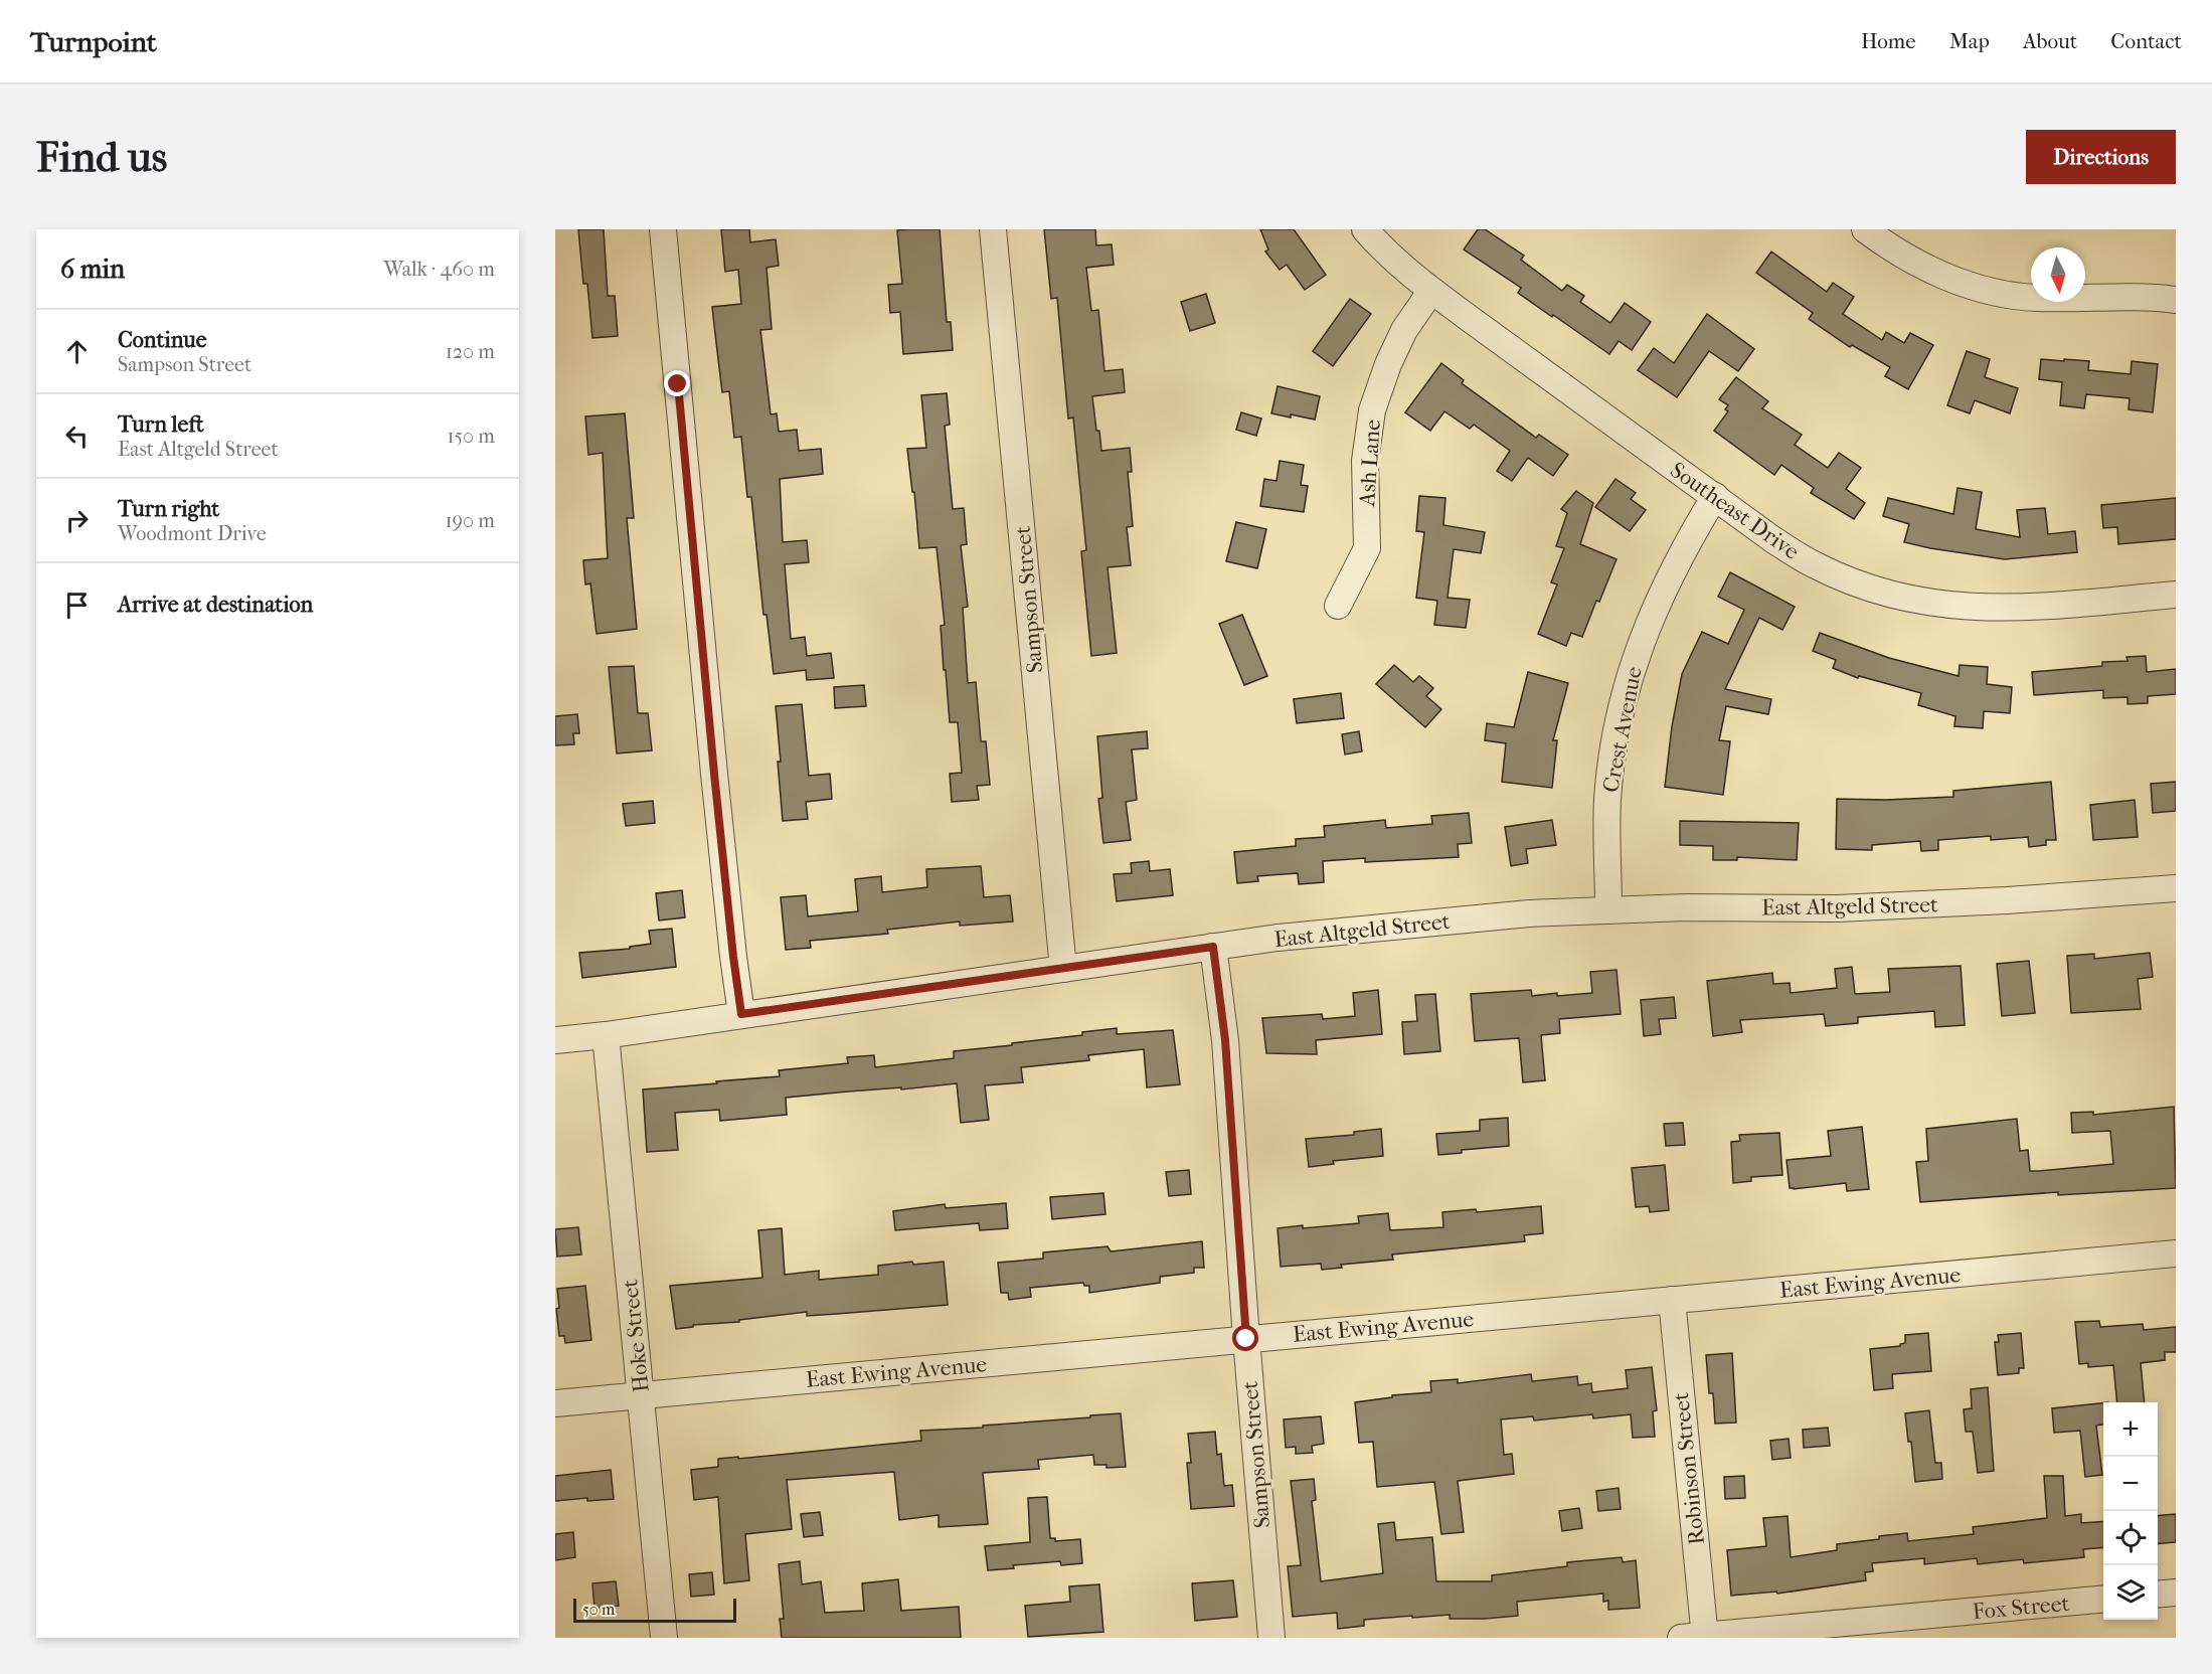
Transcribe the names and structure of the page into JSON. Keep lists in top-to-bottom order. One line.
{"streets":{"street":["Ash Lane","Southeast Drive","Sampson Street","Crest Avenue","East Altgeld Street","East Ewing Avenue","Hoke Street","Robinson Street","Fox Street"]},"crossings":[["Ash Lane","Southeast Drive"],["Southeast Drive","Crest Avenue"],["Sampson Street","East Altgeld Street"],["Sampson Street","East Ewing Avenue"],["Crest Avenue","East Altgeld Street"],["East Altgeld Street","Hoke Street"],["East Ewing Avenue","Hoke Street"],["East Ewing Avenue","Robinson Street"],["Robinson Street","Fox Street"]],"scale_bar":"50 m","north":"bottom","page":{"header":"Turnpoint","nav":["Home","Map","About","Contact"],"buttons":"Directions","title":"Find us","heading":["6 min","Walk · 460 m"],"list":[["Continue","Sampson Street","120 m"],["Turn left","East Altgeld Street","150 m"],["Turn right","Woodmont Drive","190 m"],"Arrive at destination"],"map_buttons":["+","−"],"scale":"50 m"}}
